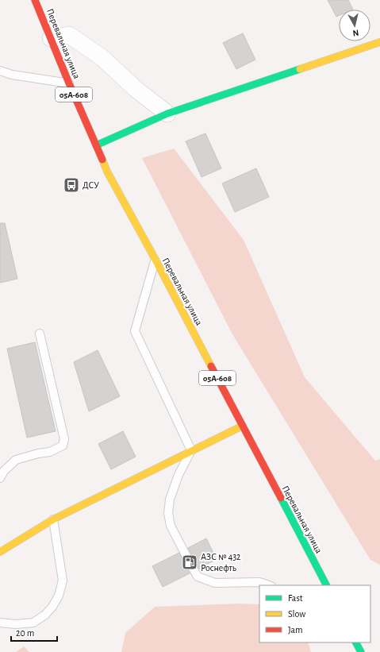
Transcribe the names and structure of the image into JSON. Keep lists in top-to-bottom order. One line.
{"streets":{"main road":["Перевальная улица","05А-608"]},"places":{"bus stop":["ДСУ"],"fuel station":["АЗС № 432 Роснефть"]},"legend":["Fast","Slow","Jam"],"scale_bar":"20 m","north":"bottom"}
